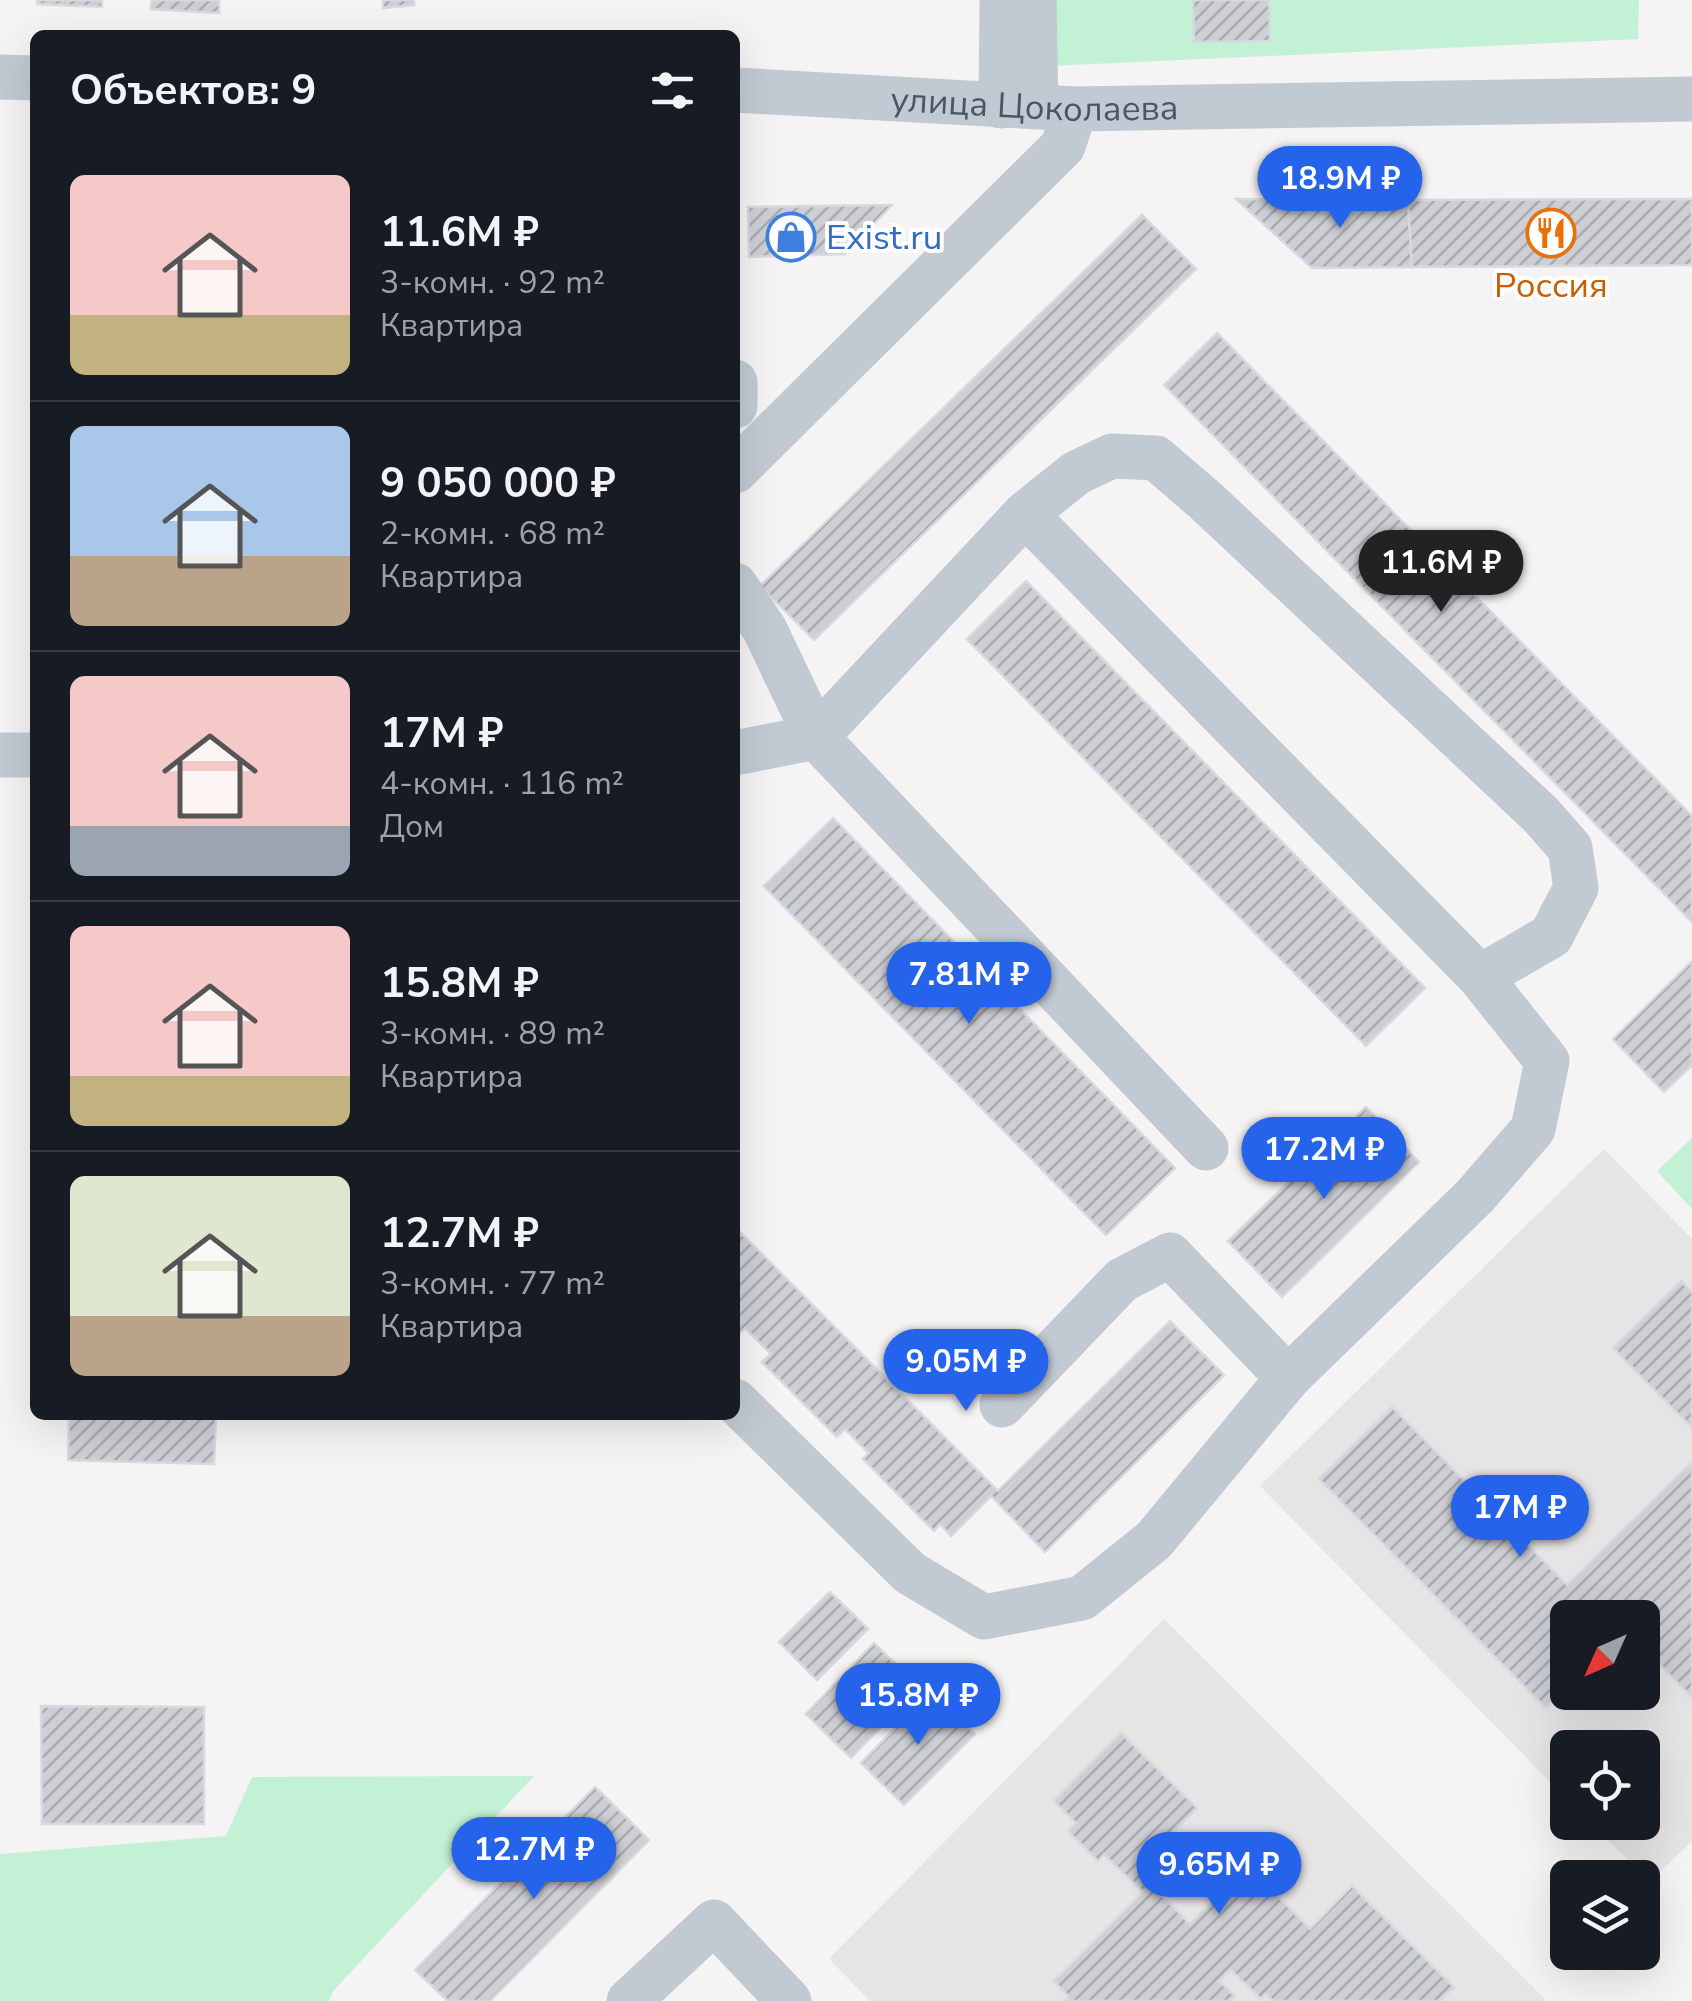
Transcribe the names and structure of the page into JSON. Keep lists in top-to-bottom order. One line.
{"streets":{"street":["улица Цоколаева"]},"places":{"restaurant":["Россия"],"shop":["Exist.ru"]},"north":"bottom left","page":{"heading":"Объектов: 9","price":["18.9M ₽","11.6M ₽","7.81M ₽","17.2M ₽","9.05M ₽","17M ₽","15.8M ₽","12.7M ₽","9.65M ₽"],"list":[{"name":"11.6M ₽","note":"3-комн. · 92 m² · Квартира"},{"name":"9 050 000 ₽","note":"2-комн. · 68 m² · Квартира"},{"name":"17M ₽","note":"4-комн. · 116 m² · Дом"},{"name":"15.8M ₽","note":"3-комн. · 89 m² · Квартира"},{"name":"12.7M ₽","note":"3-комн. · 77 m² · Квартира"}]}}
